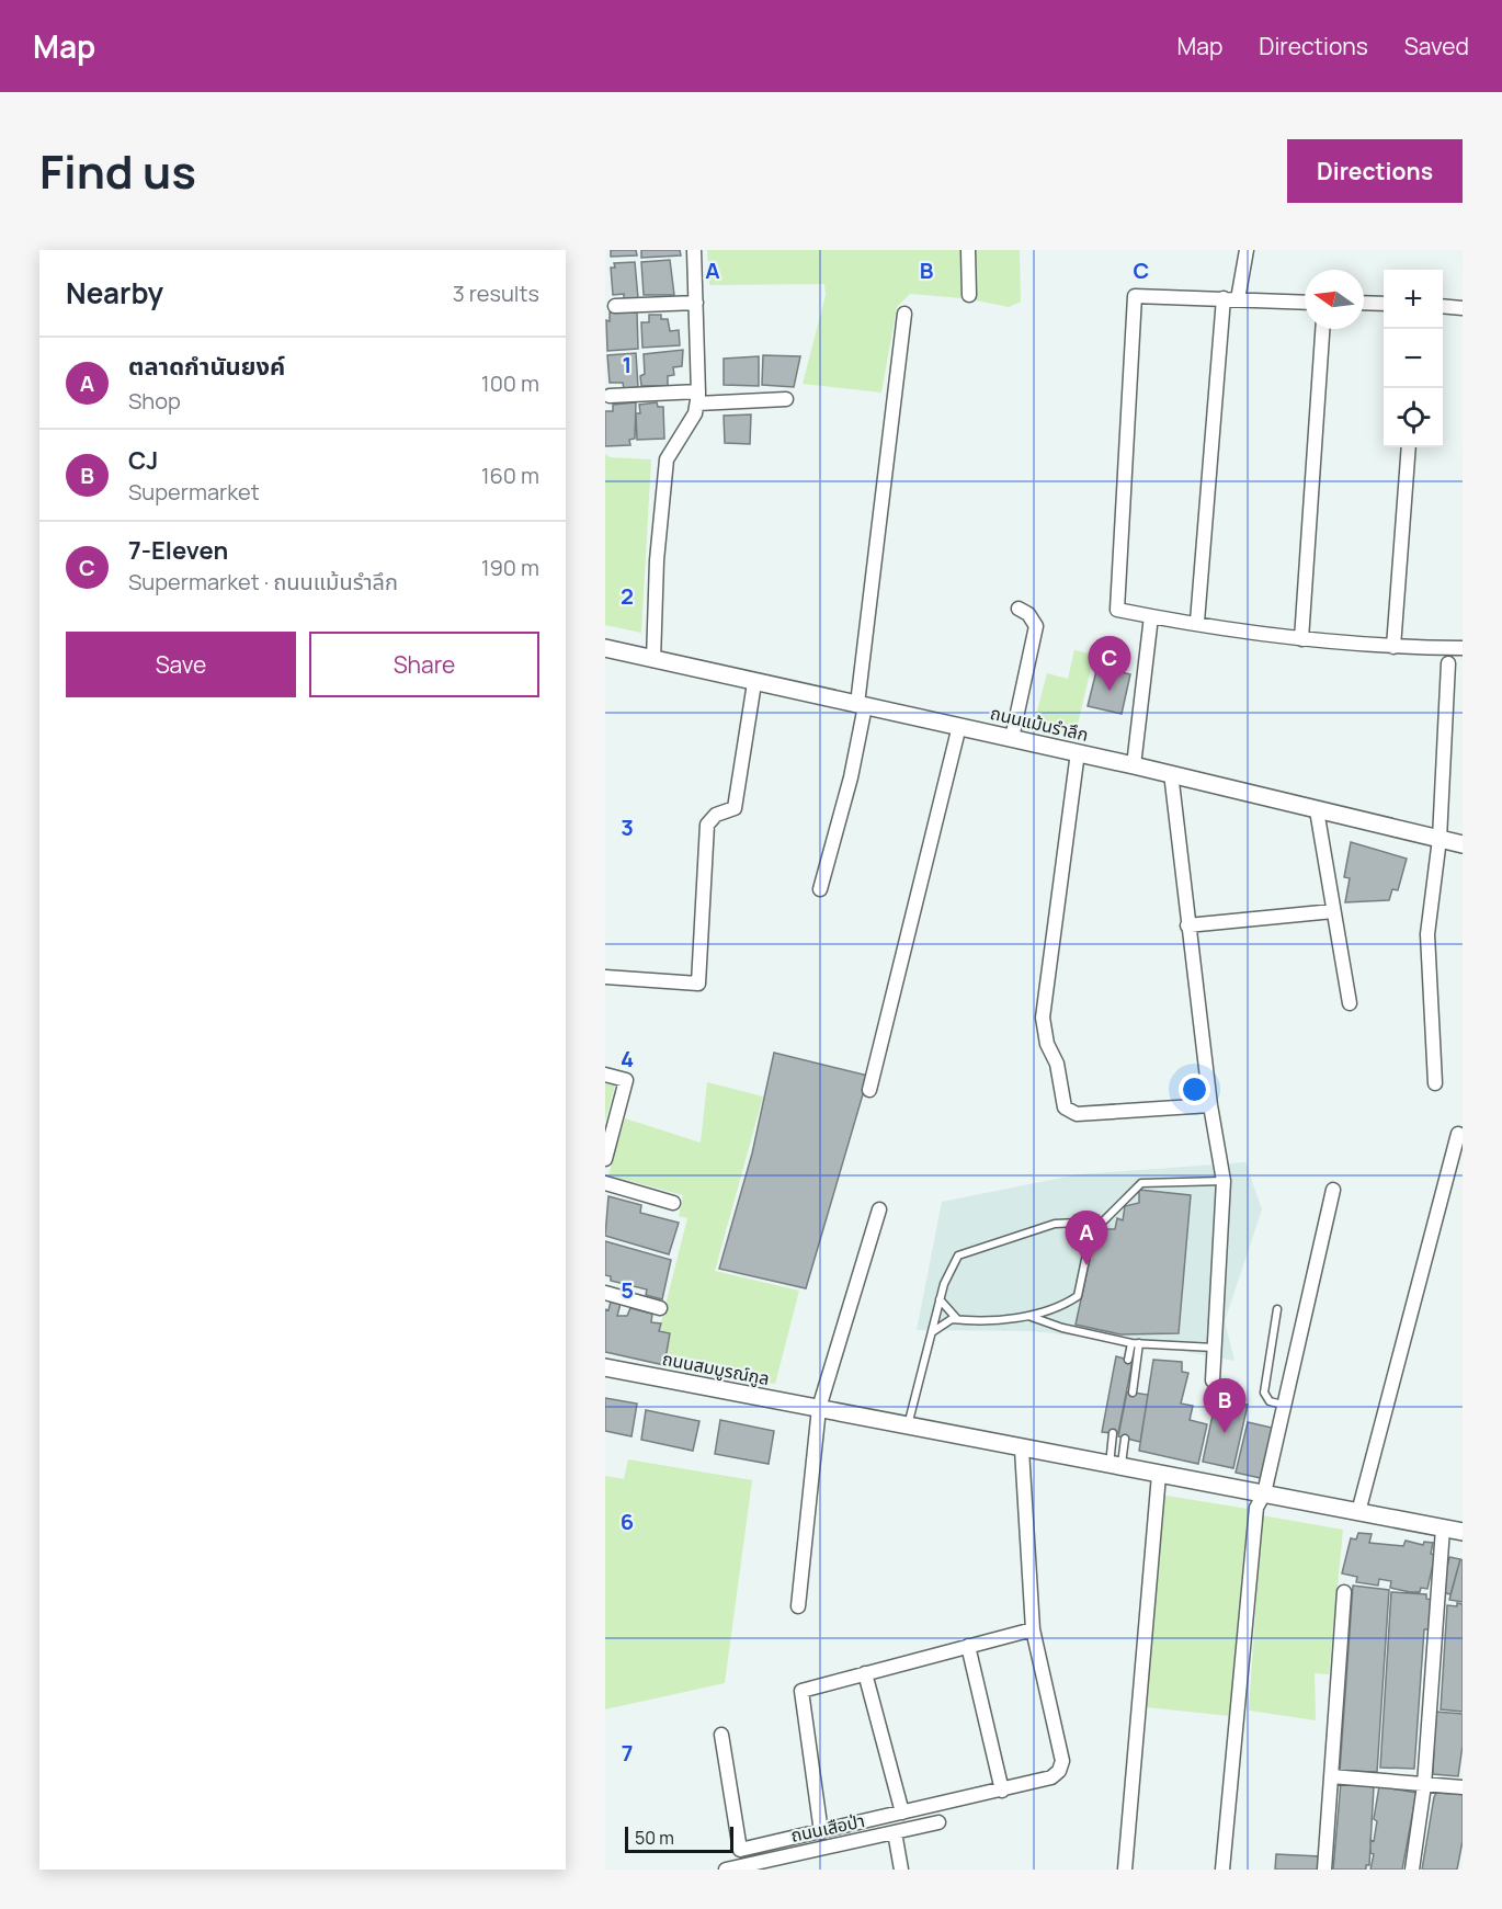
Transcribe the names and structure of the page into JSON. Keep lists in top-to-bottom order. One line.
{"streets":{"street":["ถนนแม้นรำลึก","ถนนสมบูรณ์กูล","ถนนเสือป่า"]},"scale_bar":"50 m","north":"left","page":{"header":"Map","nav":["Map","Directions","Saved"],"title":"Find us","buttons":["Directions",["Save","Share"]],"heading":["Nearby","3 results"],"map_buttons":["+","−"],"list":[{"mark":"A","name":"ตลาดกำนันยงค์","note":"Shop","value":"100 m"},{"mark":"B","name":"CJ","note":"Supermarket","value":"160 m"},{"mark":"C","name":"7-Eleven","note":"Supermarket · ถนนแม้นรำลึก","value":"190 m"}],"pins":["C","A","B"],"scale":"50 m"},"grid":{"columns":["A","B","C"],"rows":["1","2","3","4","5","6","7"]}}
